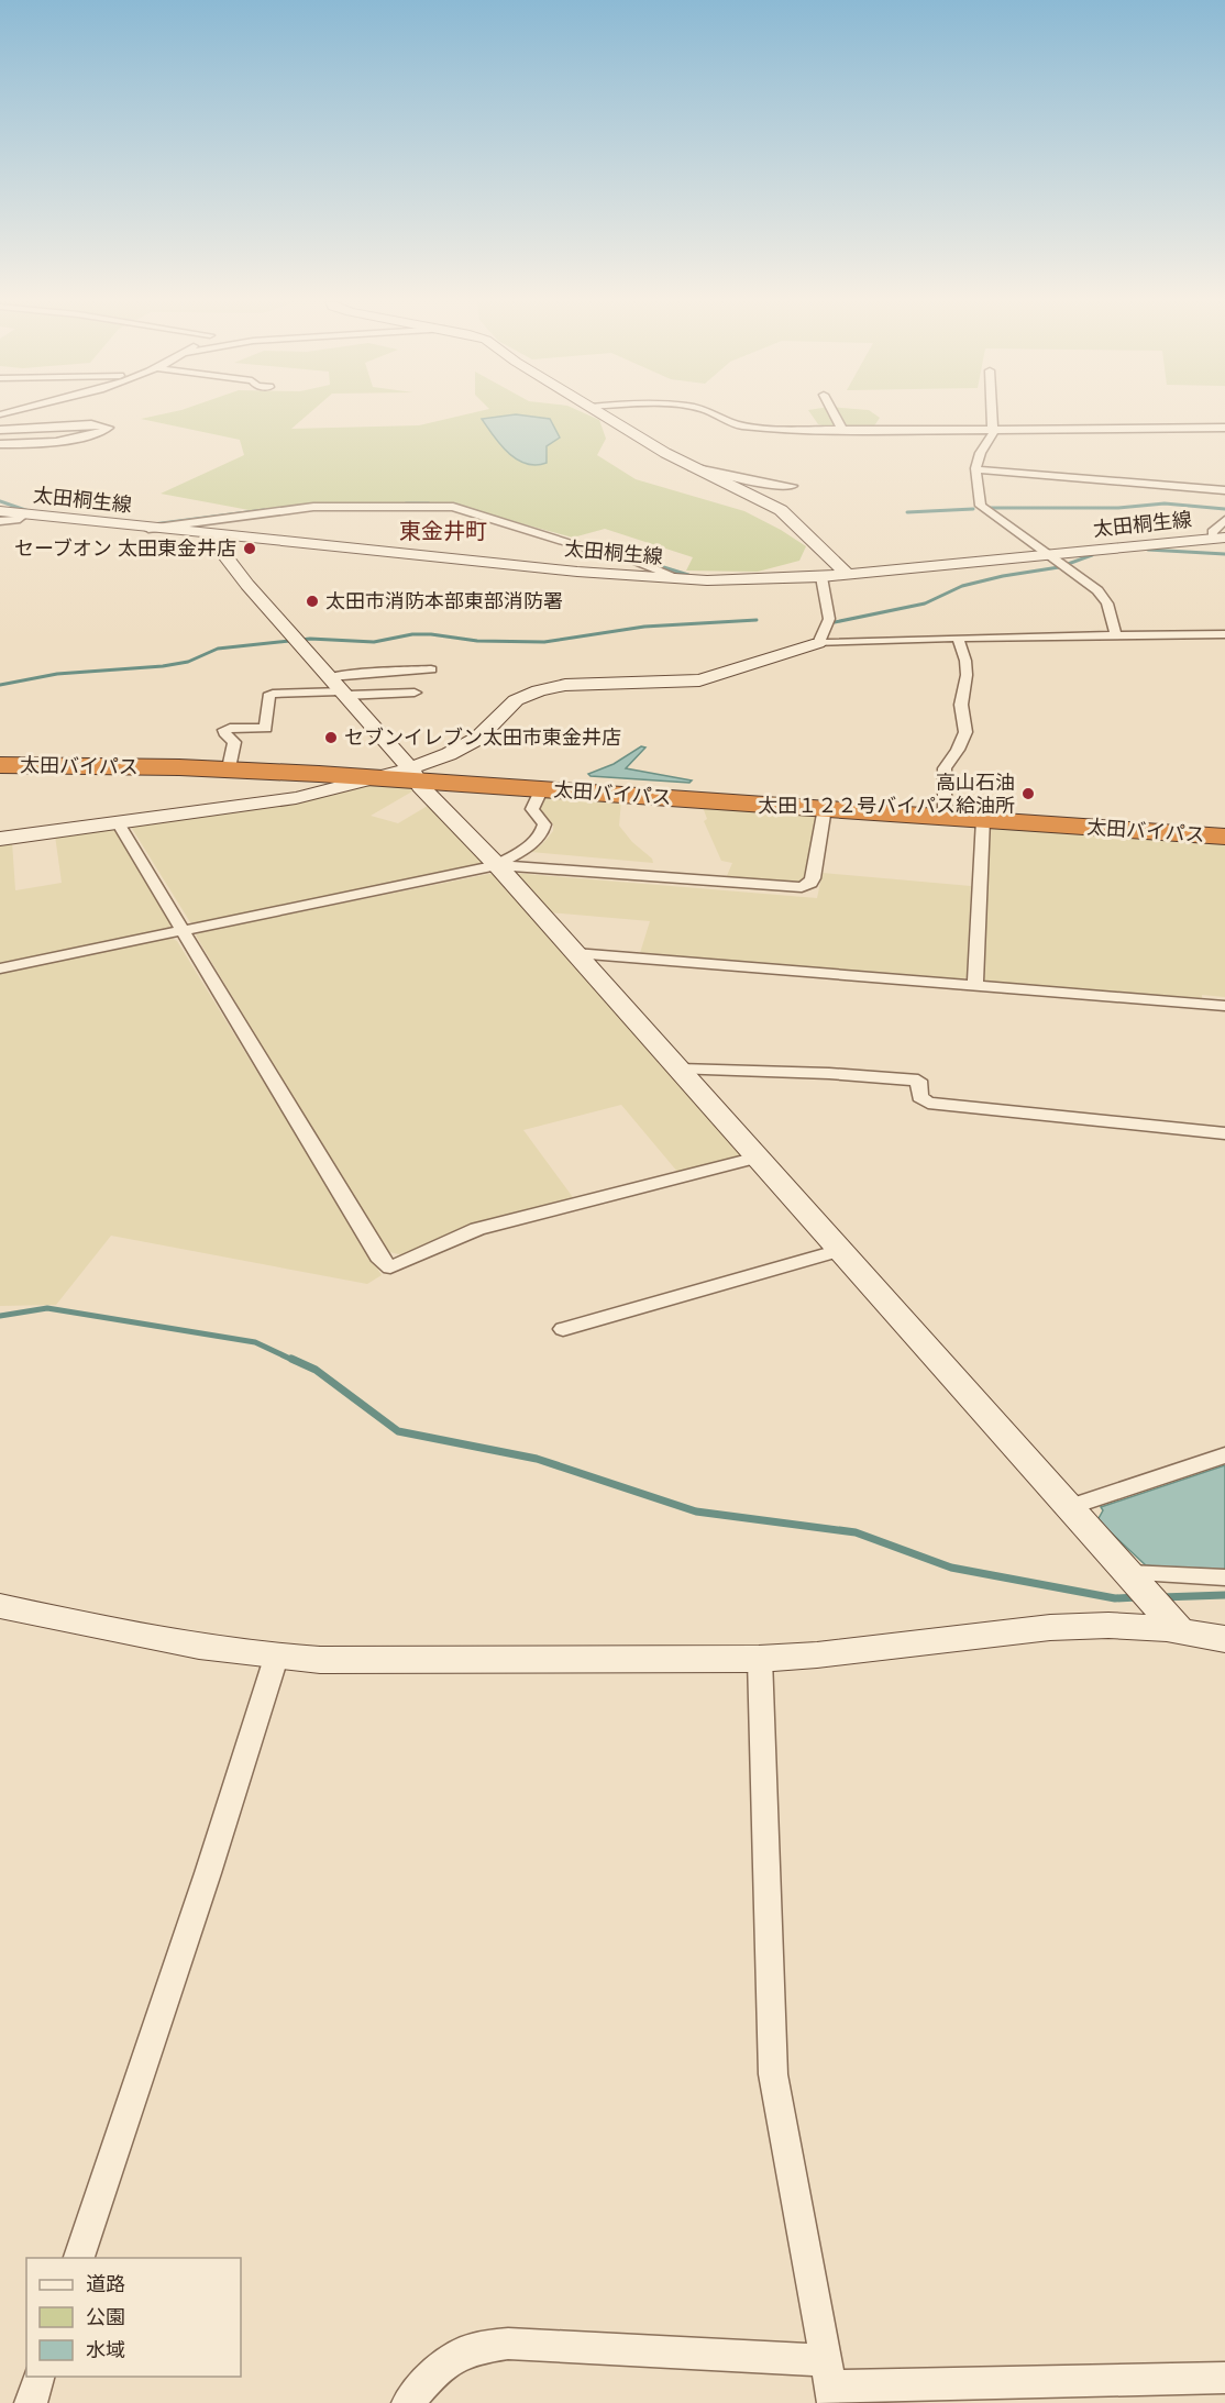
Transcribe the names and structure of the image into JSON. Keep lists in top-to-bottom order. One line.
{"streets":{"highway":["太田バイパス"],"street":["太田桐生線"]},"districts":["東金井町"],"places":["セーブオン 太田東金井店","太田市消防本部東部消防署","セブンイレブン太田市東金井店","高山石油 太田１２２号バイパス給油所"],"legend":["道路","公園","水域"]}
